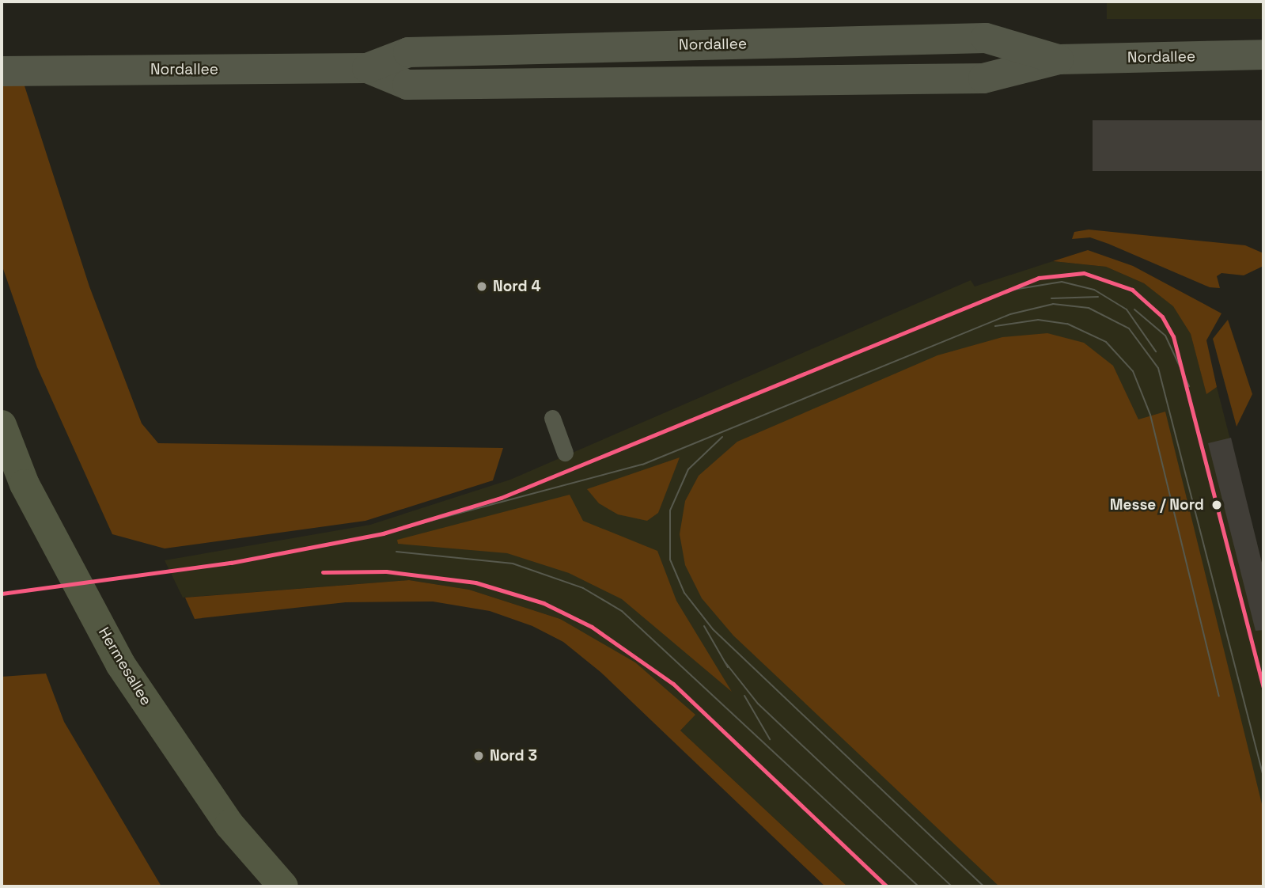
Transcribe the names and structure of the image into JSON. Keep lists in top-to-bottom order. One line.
{"streets":{"main road":["Hermesallee"],"street":["Nordallee"]},"places":["Nord 4","Messe / Nord","Nord 3"]}
